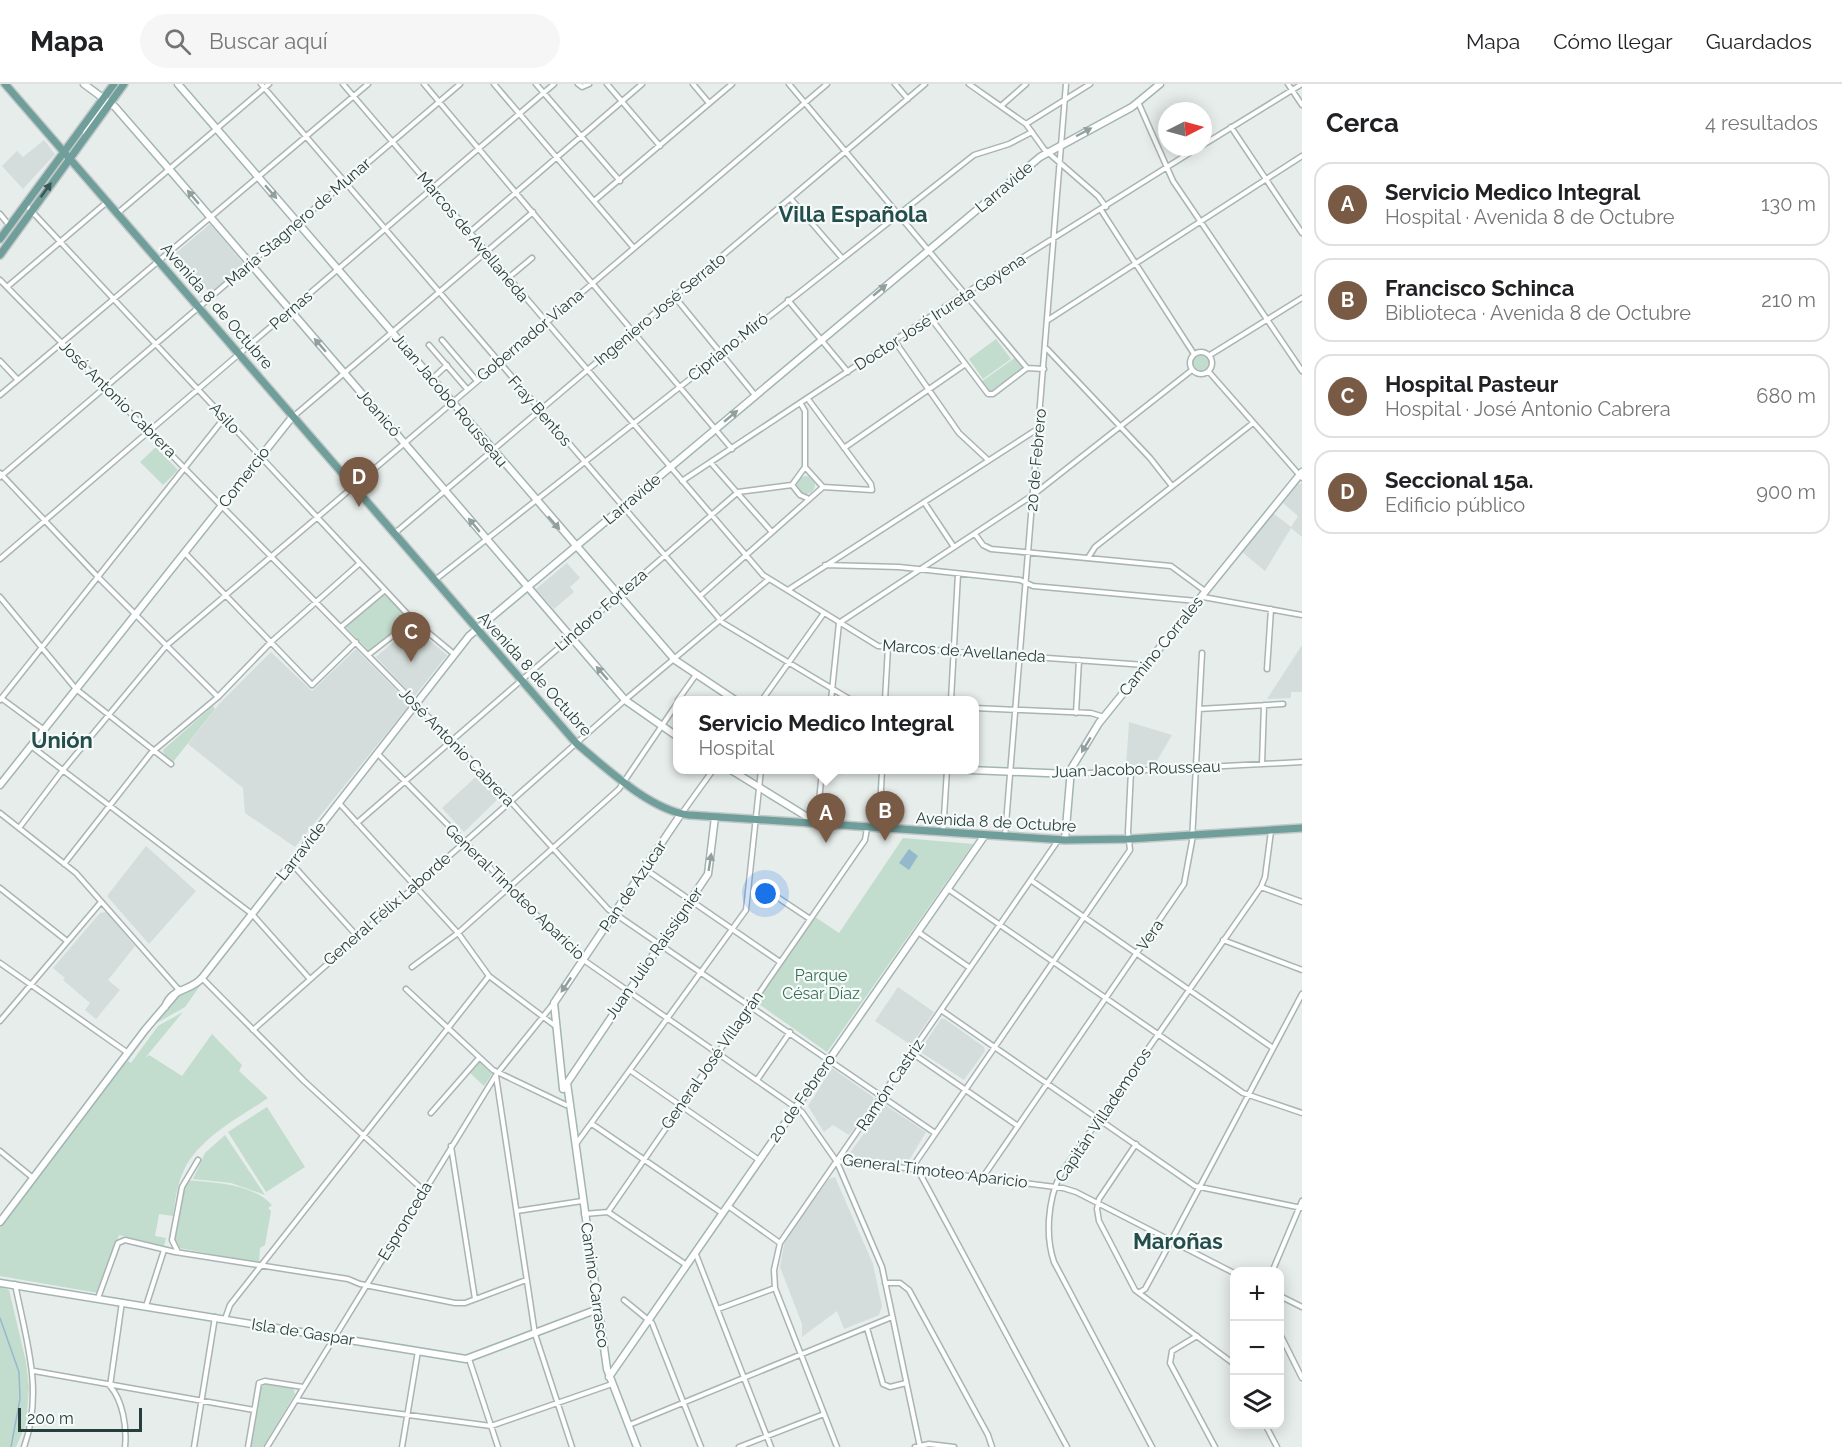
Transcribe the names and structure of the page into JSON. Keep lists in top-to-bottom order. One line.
{"streets":{"main road":["Avenida 8 de Octubre"],"street":["Larravide","María Stagnero de Munar","Marcos de Avellaneda","Ingeniero José Serrato","Pernas","Doctor José Irureta Goyena","Gobernador Viana","Cipriano Miró","José Antonio Cabrera","Juan Jacobo Rousseau","Fray Bentos","Joanicó","Asilo","20 de Febrero","Comercio","Lindoro Forteza","Camino Corrales","Pan de Azúcar","General Timoteo Aparicio","General Félix Laborde","Vera","Juan Julio Raissignier","General José Villagrán","Ramón Castriz","Capitán Villademoros","Espronceda","Camino Carrasco","Isla de Gaspar"]},"crossings":[["Larravide","Marcos de Avellaneda"],["Larravide","Avenida 8 de Octubre"],["Larravide","José Antonio Cabrera"],["Larravide","Juan Jacobo Rousseau"],["Larravide","Fray Bentos"],["Larravide","Joanicó"],["Larravide","Asilo"],["Larravide","20 de Febrero"],["Larravide","General Timoteo Aparicio"],["María Stagnero de Munar","Marcos de Avellaneda"],["María Stagnero de Munar","Avenida 8 de Octubre"],["María Stagnero de Munar","José Antonio Cabrera"],["María Stagnero de Munar","Juan Jacobo Rousseau"],["María Stagnero de Munar","Fray Bentos"],["María Stagnero de Munar","Joanicó"],["María Stagnero de Munar","Asilo"],["Marcos de Avellaneda","Ingeniero José Serrato"],["Marcos de Avellaneda","Pernas"],["Marcos de Avellaneda","Doctor José Irureta Goyena"],["Marcos de Avellaneda","Gobernador Viana"],["Marcos de Avellaneda","Cipriano Miró"],["Marcos de Avellaneda","20 de Febrero"],["Marcos de Avellaneda","Comercio"],["Marcos de Avellaneda","Lindoro Forteza"],["Marcos de Avellaneda","Camino Corrales"],["Marcos de Avellaneda","General Félix Laborde"],["Avenida 8 de Octubre","Ingeniero José Serrato"],["Avenida 8 de Octubre","Pernas"],["Avenida 8 de Octubre","Gobernador Viana"],["Avenida 8 de Octubre","Cipriano Miró"],["Avenida 8 de Octubre","20 de Febrero"],["Avenida 8 de Octubre","Comercio"],["Avenida 8 de Octubre","Lindoro Forteza"],["Avenida 8 de Octubre","Camino Corrales"],["Avenida 8 de Octubre","Pan de Azúcar"],["Avenida 8 de Octubre","General Félix Laborde"],["Avenida 8 de Octubre","Vera"],["Avenida 8 de Octubre","Juan Julio Raissignier"],["Avenida 8 de Octubre","General José Villagrán"],["Avenida 8 de Octubre","Ramón Castriz"],["Avenida 8 de Octubre","Capitán Villademoros"],["Ingeniero José Serrato","Juan Jacobo Rousseau"],["Ingeniero José Serrato","Fray Bentos"],["Ingeniero José Serrato","Joanicó"],["Pernas","José Antonio Cabrera"],["Pernas","Juan Jacobo Rousseau"],["Pernas","Fray Bentos"],["Pernas","Joanicó"],["Pernas","Asilo"],["Doctor José Irureta Goyena","20 de Febrero"],["Gobernador Viana","José Antonio Cabrera"],["Gobernador Viana","Juan Jacobo Rousseau"],["Gobernador Viana","Fray Bentos"],["Gobernador Viana","Joanicó"],["Gobernador Viana","Asilo"],["Cipriano Miró","Juan Jacobo Rousseau"],["Cipriano Miró","Fray Bentos"],["Cipriano Miró","Joanicó"],["José Antonio Cabrera","20 de Febrero"],["José Antonio Cabrera","Comercio"],["José Antonio Cabrera","Lindoro Forteza"],["José Antonio Cabrera","Pan de Azúcar"],["José Antonio Cabrera","General Félix Laborde"],["José Antonio Cabrera","Juan Julio Raissignier"],["José Antonio Cabrera","General José Villagrán"],["José Antonio Cabrera","Ramón Castriz"],["Juan Jacobo Rousseau","20 de Febrero"],["Juan Jacobo Rousseau","Comercio"],["Juan Jacobo Rousseau","Lindoro Forteza"],["Juan Jacobo Rousseau","Camino Corrales"],["Juan Jacobo Rousseau","General Félix Laborde"],["Juan Jacobo Rousseau","Vera"],["Fray Bentos","Comercio"],["Fray Bentos","Lindoro Forteza"],["Fray Bentos","General Félix Laborde"],["Joanicó","Comercio"],["Joanicó","Lindoro Forteza"],["Joanicó","General Félix Laborde"],["Asilo","Comercio"],["20 de Febrero","General Timoteo Aparicio"],["20 de Febrero","Camino Carrasco"],["Lindoro Forteza","General Timoteo Aparicio"],["Camino Corrales","Ramón Castriz"],["Pan de Azúcar","General Timoteo Aparicio"],["Pan de Azúcar","Espronceda"],["Pan de Azúcar","Camino Carrasco"],["General Timoteo Aparicio","General Félix Laborde"],["General Timoteo Aparicio","Vera"],["General Timoteo Aparicio","Juan Julio Raissignier"],["General Timoteo Aparicio","General José Villagrán"],["General Timoteo Aparicio","Ramón Castriz"],["General Timoteo Aparicio","Capitán Villademoros"],["Juan Julio Raissignier","Camino Carrasco"],["Espronceda","Camino Carrasco"],["Espronceda","Isla de Gaspar"]],"districts":["Villa Española","Unión","Maroñas"],"parks":["Parque César Díaz"],"scale_bar":"200 m","north":"right","page":{"header":"Mapa","search":"Buscar aquí","nav":["Mapa","Cómo llegar","Guardados"],"heading":["Cerca","4 resultados"],"list":[{"mark":"A","name":"Servicio Medico Integral","note":"Hospital · Avenida 8 de Octubre","value":"130 m"},{"mark":"B","name":"Francisco Schinca","note":"Biblioteca · Avenida 8 de Octubre","value":"210 m"},{"mark":"C","name":"Hospital Pasteur","note":"Hospital · José Antonio Cabrera","value":"680 m"},{"mark":"D","name":"Seccional 15a.","note":"Edificio público","value":"900 m"}],"pins":["D","C","B","A"],"popup":["Servicio Medico Integral","Hospital"],"map_buttons":["+","−"],"scale":"200 m"}}
